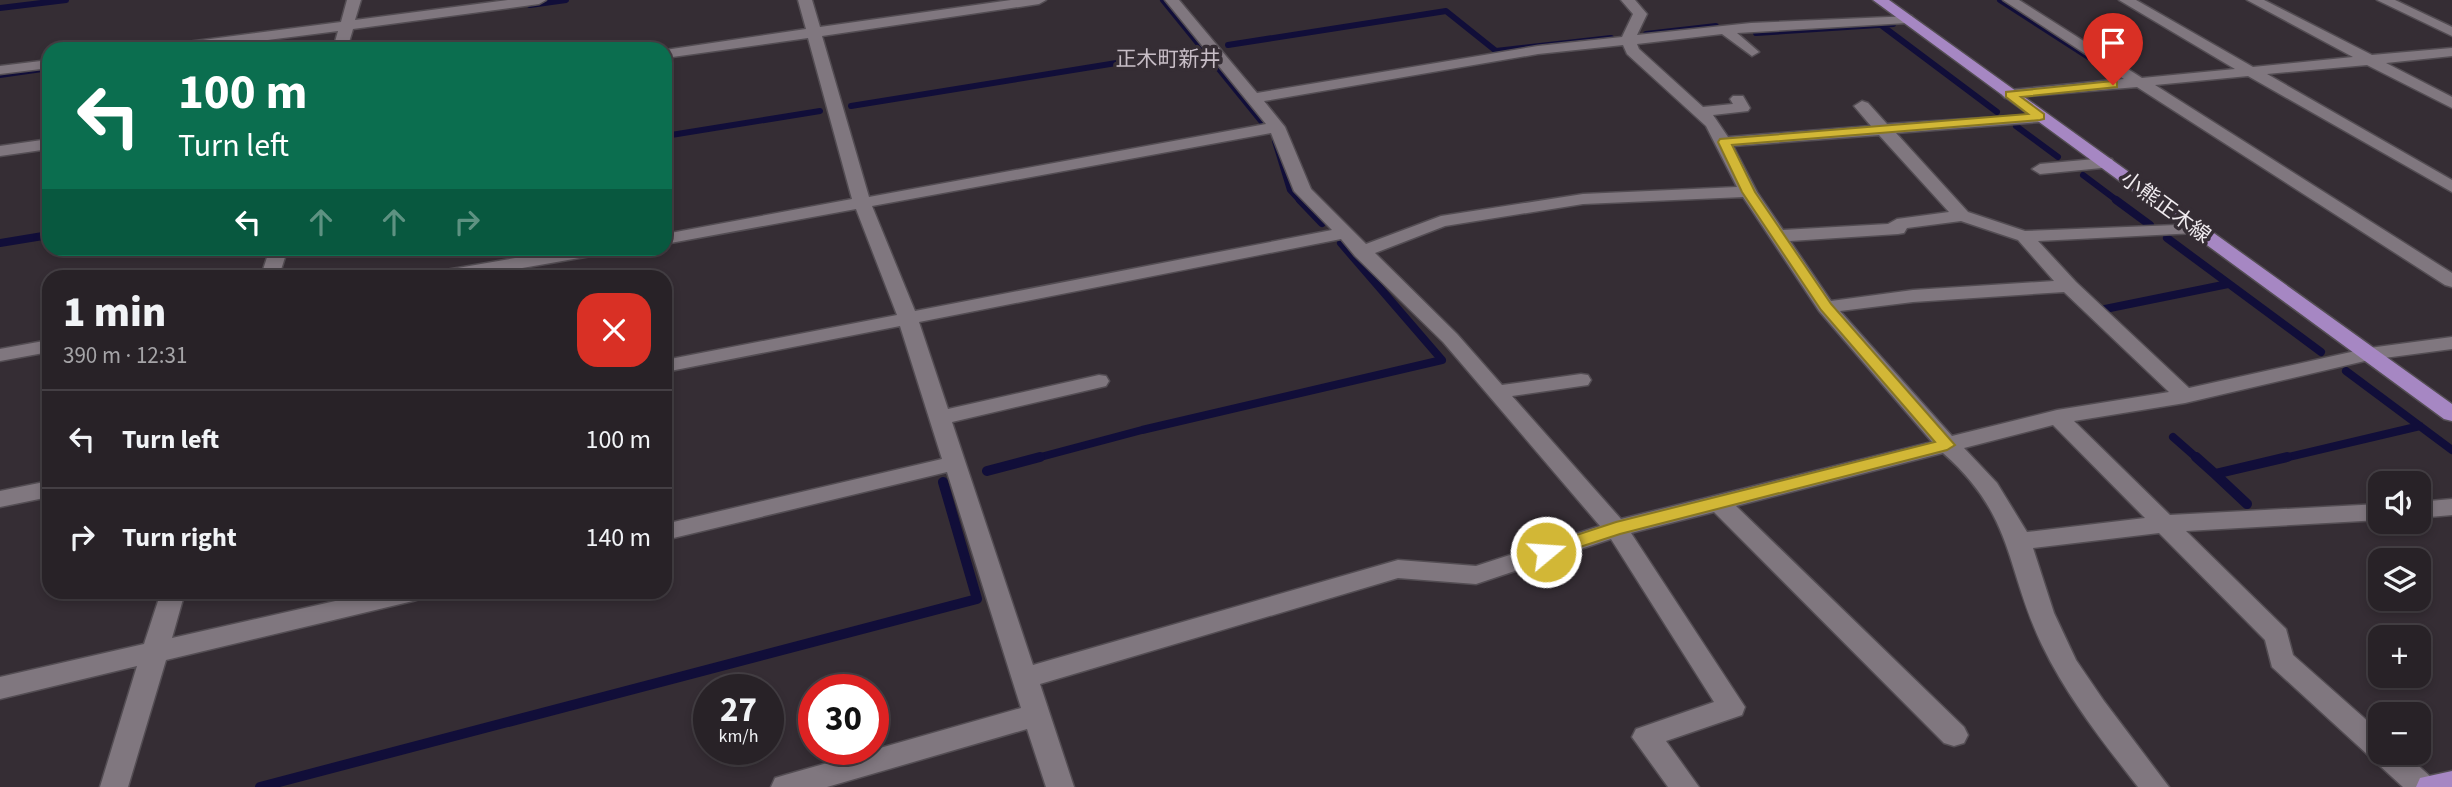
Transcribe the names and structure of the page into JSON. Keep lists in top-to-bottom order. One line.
{"streets":{"main road":["小熊正木線"]},"districts":["正木町新井"],"page":{"turn":["100 m","Turn left"],"heading":["1 min","390 m · 12:31"],"list":[{"name":"Turn left","value":"100 m"},{"name":"Turn right","value":"140 m"}],"map_buttons":["+","−"],"speed":"27 km/h","limit":"30"}}
